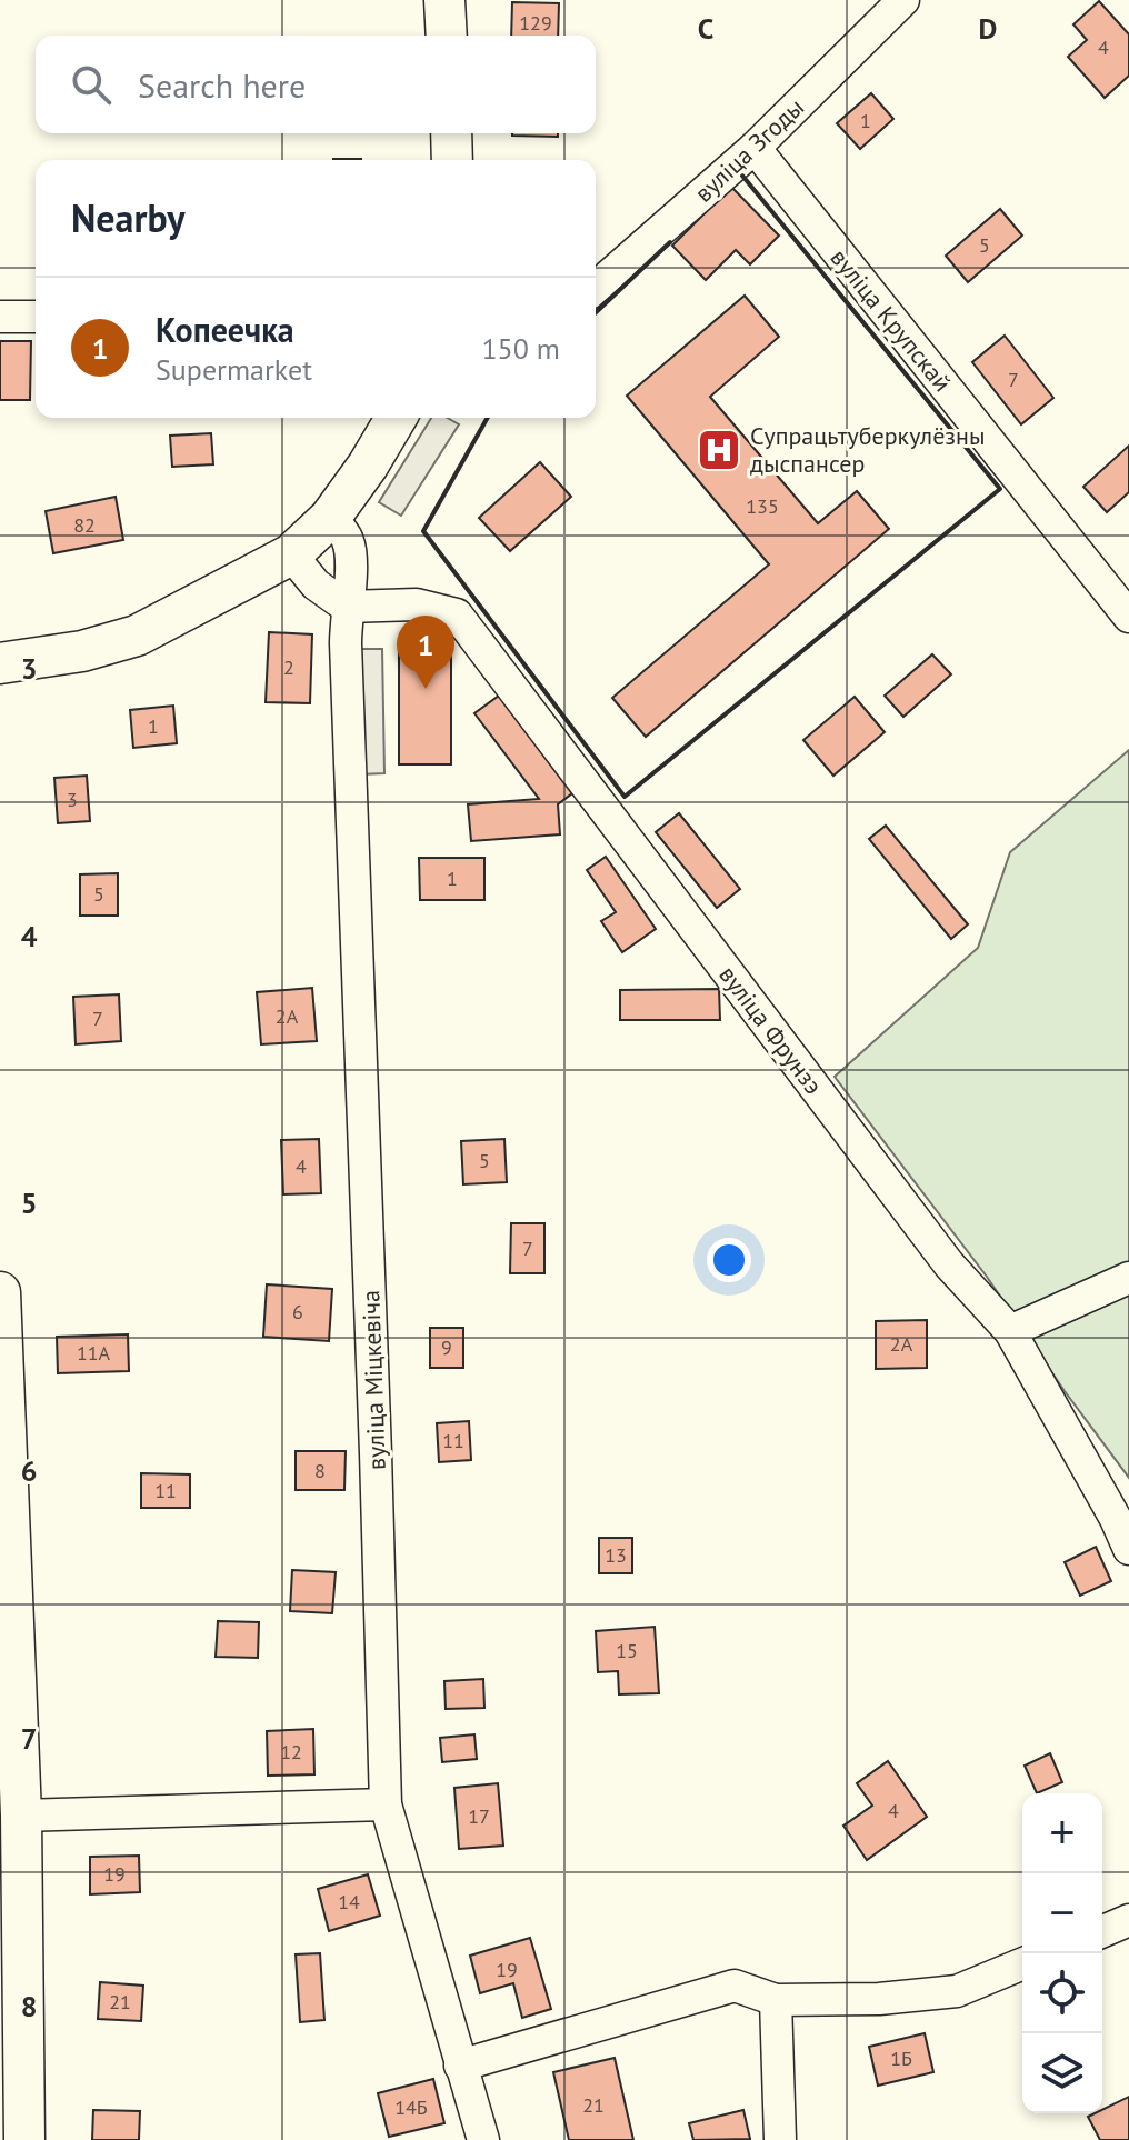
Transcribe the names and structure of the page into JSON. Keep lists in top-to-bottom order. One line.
{"streets":{"street":["вуліца Згоды","вуліца Крупскай","вуліца Фрунзэ","вуліца Міцкевіча"]},"crossings":[["вуліца Згоды","вуліца Крупскай"],["вуліца Фрунзэ","вуліца Міцкевіча"]],"places":{"hospital":["Супрацьтуберкулёзны дыспансер"]},"house_numbers":["129","4","1","5","7","135","82","2","1","3","1","5","2А","7","5","4","7","6","2А","9","11А","11","8","11","13","15","12","4","17","19","14","19","21","1Б","21","14Б"],"page":{"search":"Search here","heading":"Nearby","list":[{"mark":"1","name":"Копеечка","note":"Supermarket","value":"150 m"}],"pins":"1","map_buttons":["+","−"]},"grid":{"columns":["C","D"],"rows":["3","4","5","6","7","8"]}}
